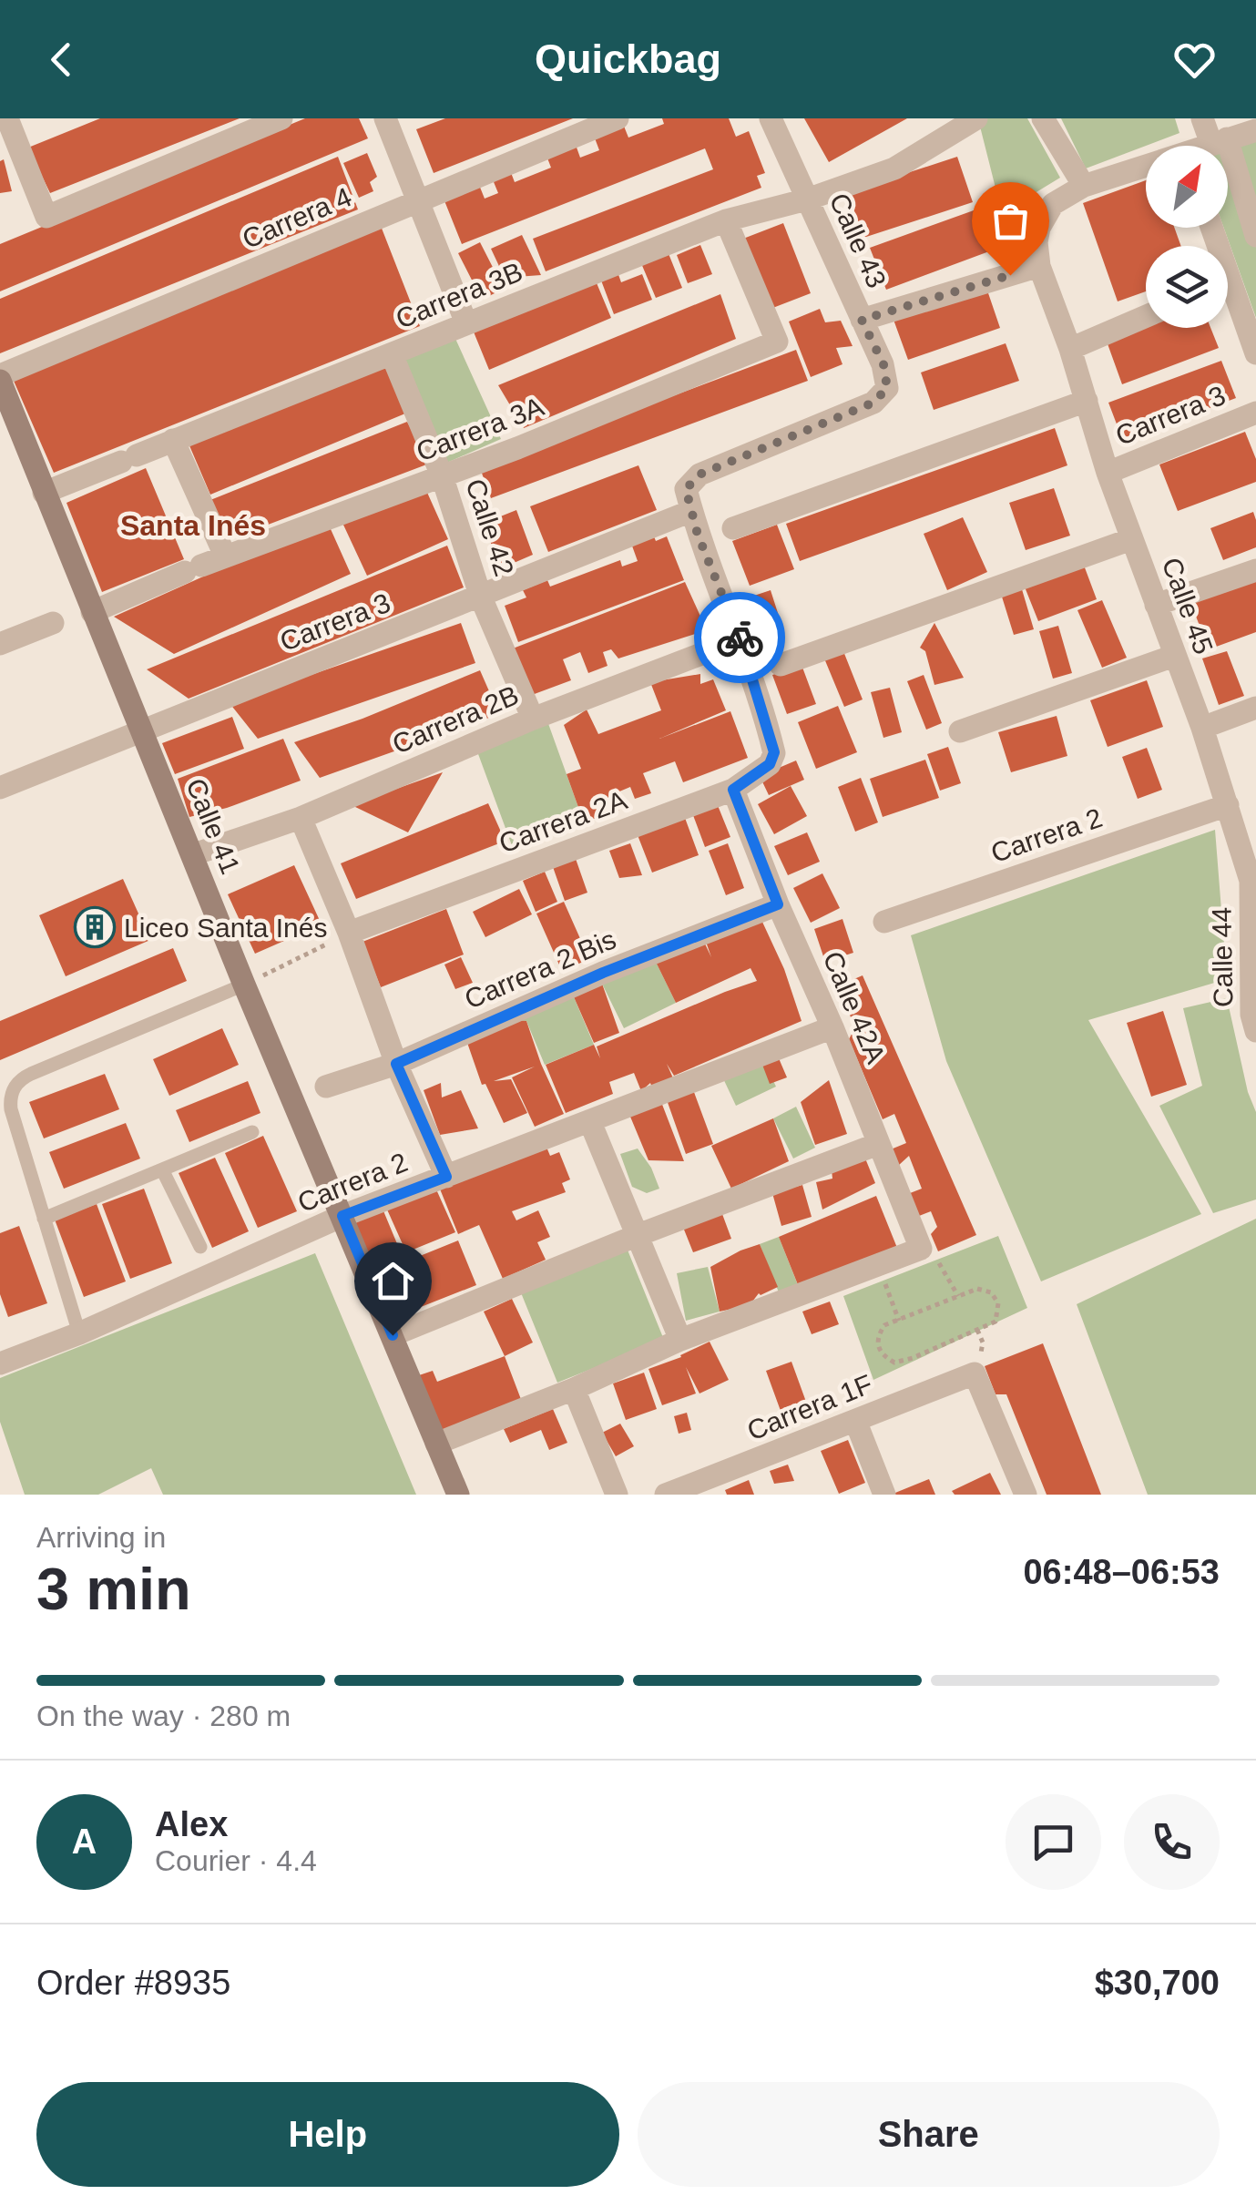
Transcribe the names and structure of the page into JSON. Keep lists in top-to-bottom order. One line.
{"streets":{"street":["Carrera 4","Calle 43","Carrera 3B","Carrera 3","Carrera 3A","Calle 42","Calle 45","Carrera 2B","Carrera 2A","Calle 41","Carrera 2","Calle 44","Carrera 2 Bis","Calle 42A","Carrera 1F"]},"crossings":[["Carrera 4","Calle 41"],["Calle 43","Carrera 3B"],["Calle 43","Carrera 3"],["Carrera 3B","Carrera 3A"],["Carrera 3B","Calle 42"],["Carrera 3B","Calle 41"],["Carrera 3","Calle 42"],["Carrera 3","Calle 45"],["Carrera 3","Calle 41"],["Carrera 3A","Calle 42"],["Carrera 3A","Calle 41"],["Calle 42","Carrera 2B"],["Calle 45","Carrera 2"],["Calle 45","Calle 44"],["Carrera 2B","Carrera 2A"],["Carrera 2B","Calle 41"],["Carrera 2A","Calle 42A"],["Calle 41","Carrera 2"],["Carrera 2","Calle 42A"],["Carrera 2 Bis","Calle 42A"]],"districts":["Santa Inés"],"places":{"building":["Liceo Santa Inés"]},"north":"top right","page":{"header":"Quickbag","heading":["3 min","Arriving in","06:48–06:53"],"panel":["Alex","Courier · 4.4","Order #8935","$30,700"],"bar":"On the way · 280 m","round":"A","buttons":["Help","Share"]}}
